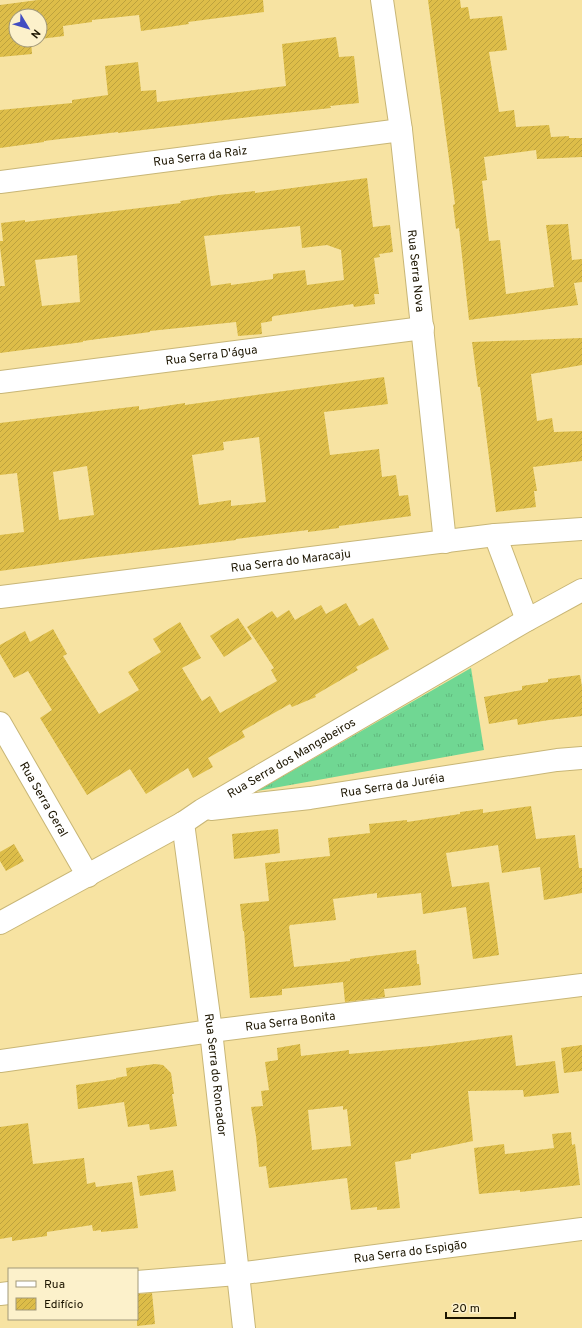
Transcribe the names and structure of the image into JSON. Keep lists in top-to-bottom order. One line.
{"streets":{"street":["Rua Serra da Raiz","Rua Serra Nova","Rua Serra D'água","Rua Serra do Maracaju","Rua Serra dos Mangabeiros","Rua Serra da Juréia","Rua Serra Geral","Rua Serra Bonita","Rua Serra do Roncador","Rua Serra do Espigão"]},"crossings":[["Rua Serra da Raiz","Rua Serra Nova"],["Rua Serra Nova","Rua Serra D'água"],["Rua Serra Nova","Rua Serra do Maracaju"],["Rua Serra dos Mangabeiros","Rua Serra da Juréia"],["Rua Serra dos Mangabeiros","Rua Serra Geral"],["Rua Serra dos Mangabeiros","Rua Serra do Roncador"],["Rua Serra Bonita","Rua Serra do Roncador"],["Rua Serra do Roncador","Rua Serra do Espigão"]],"legend":["Rua","Edifício"],"scale_bar":"20 m","north":"bottom right"}
